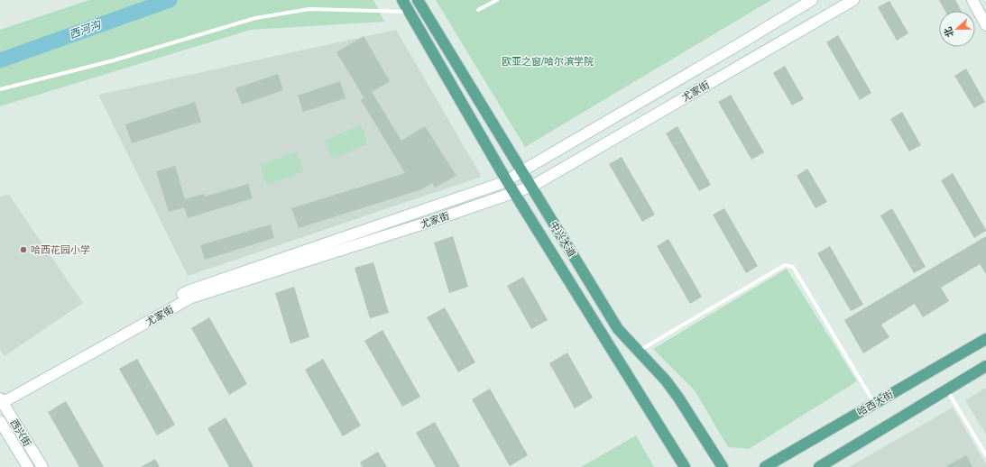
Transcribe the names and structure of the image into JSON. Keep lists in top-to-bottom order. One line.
{"streets":{"main road":["尤家街","中兴大道","哈西大街","西兴街"]},"crossings":[["尤家街","中兴大道"],["尤家街","西兴街"]],"water":["西河沟"],"parks":["欧亚之窗/哈尔滨学院"],"places":["哈西花园小学"],"north":"left"}
